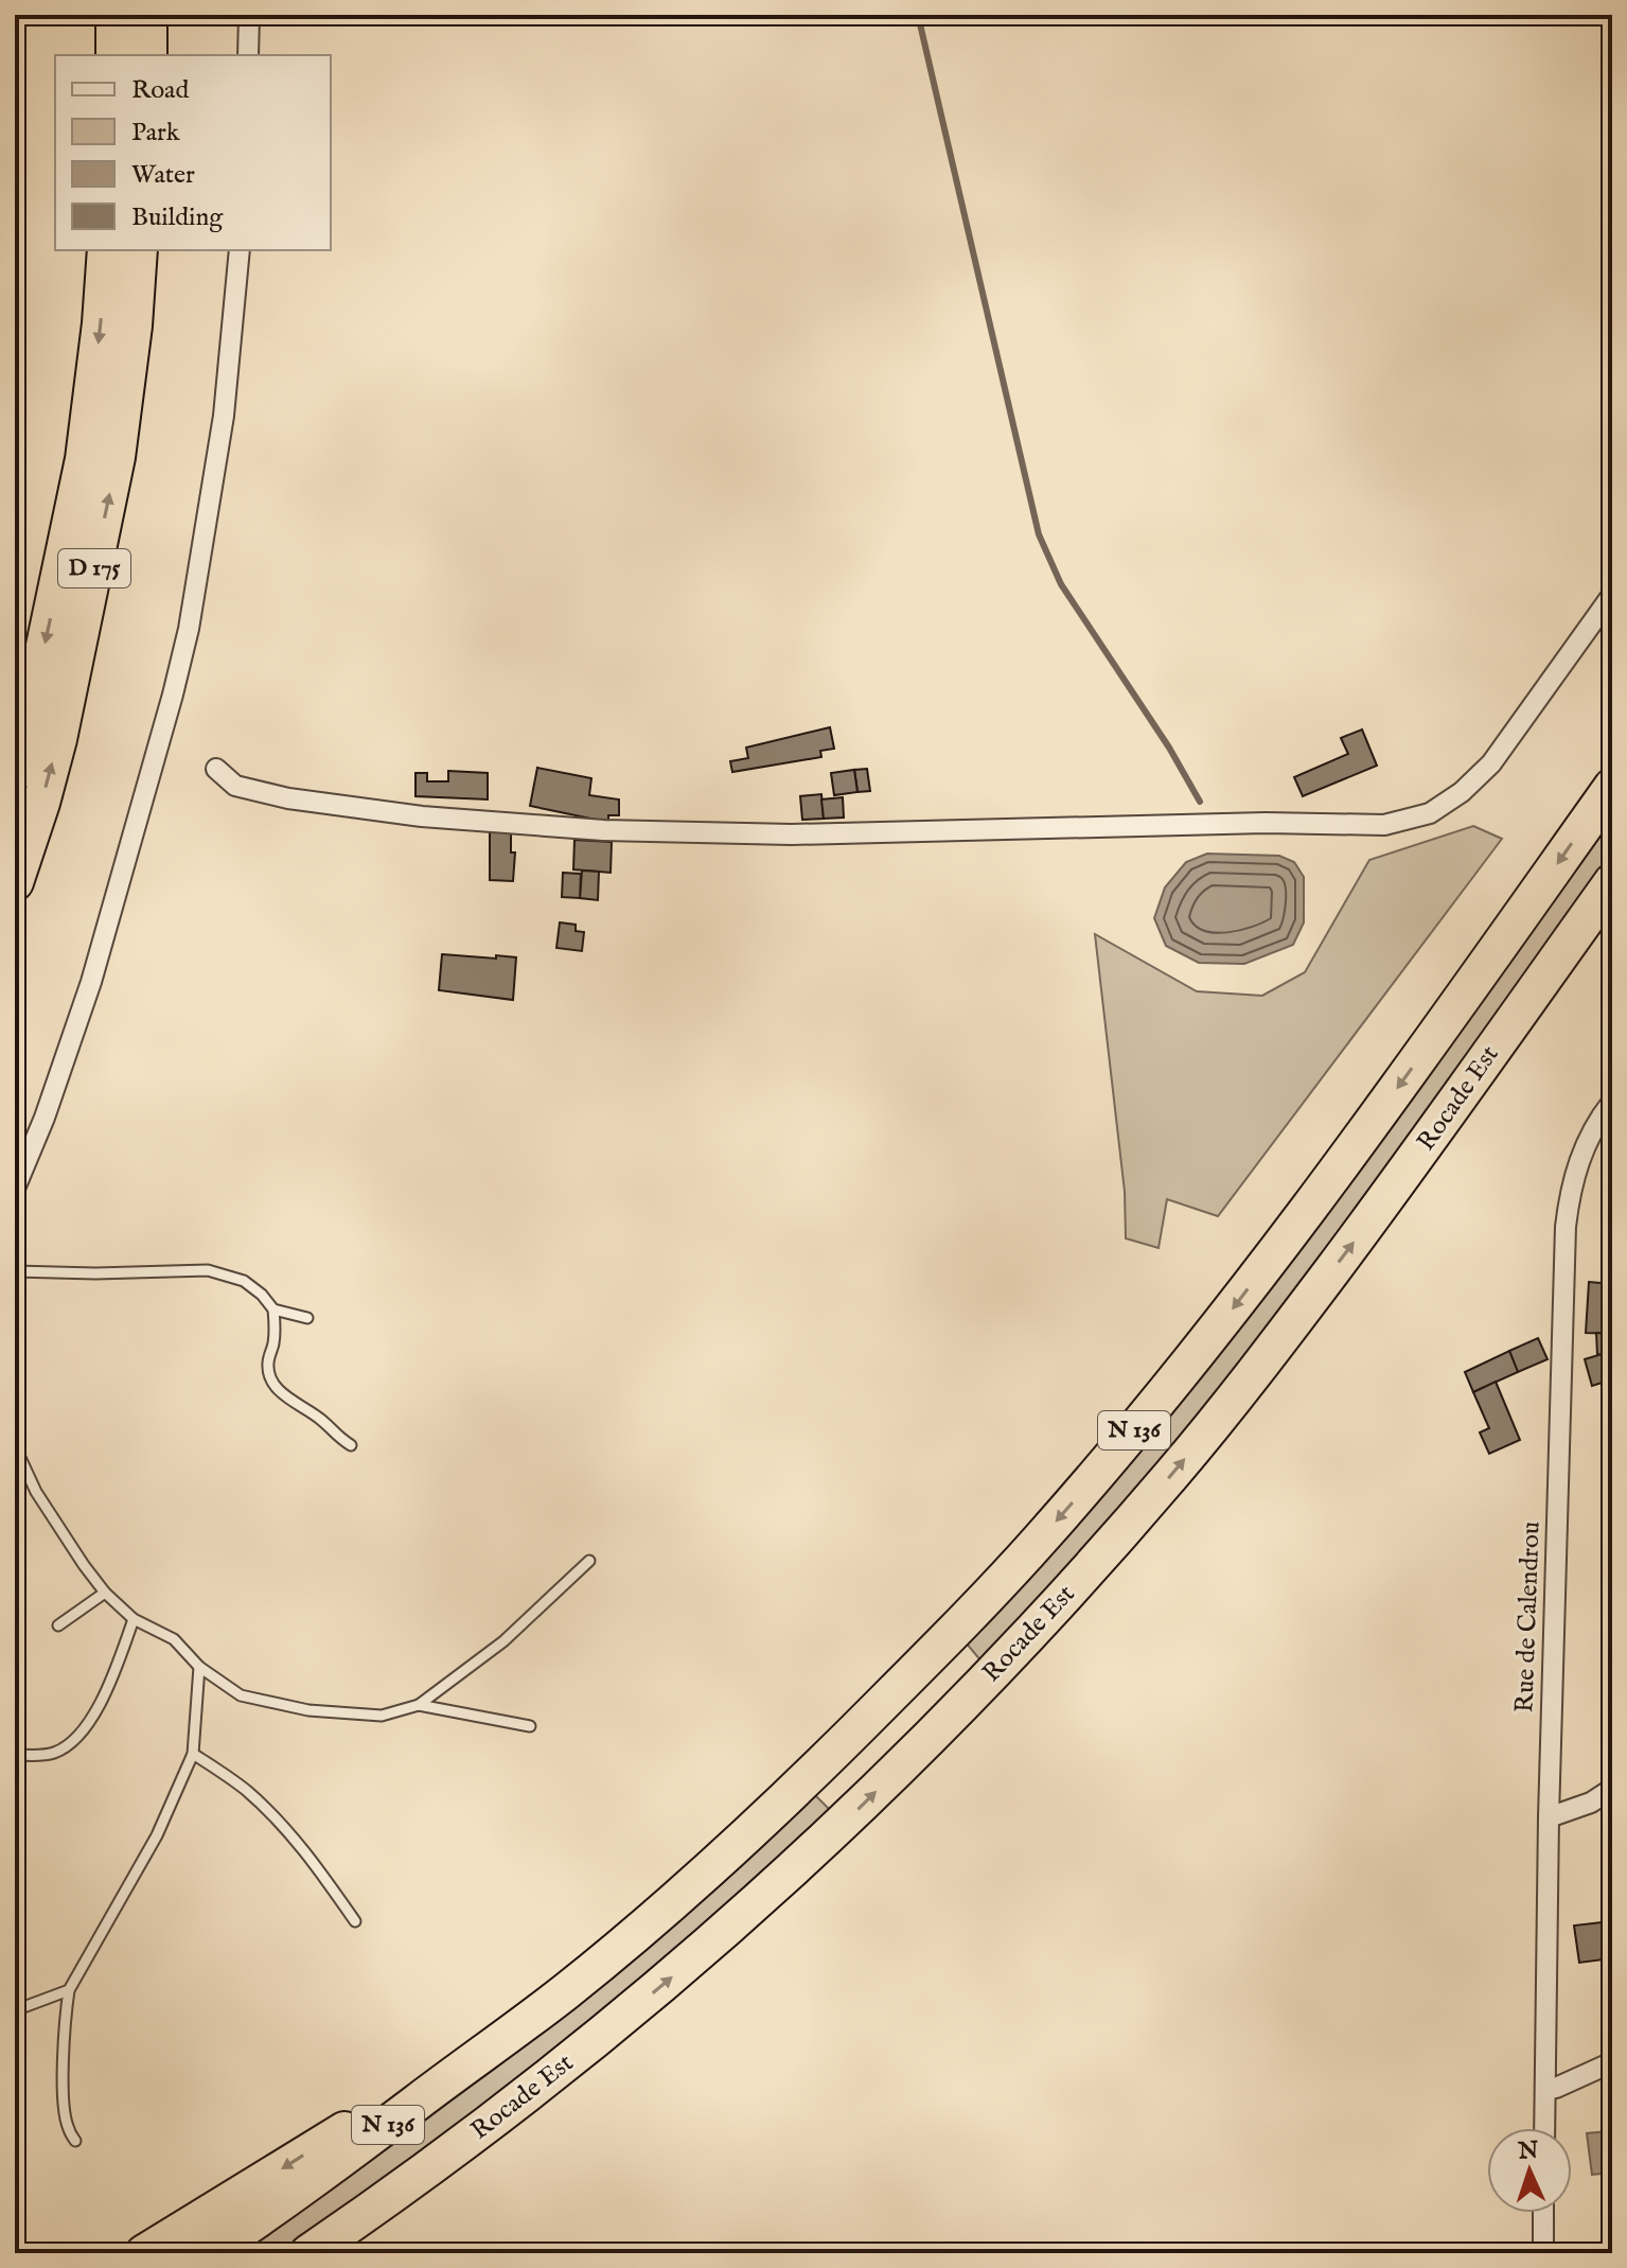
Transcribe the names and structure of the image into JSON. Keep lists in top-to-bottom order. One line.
{"streets":{"highway":["D 175","Rocade Est","N 136"],"street":["Rue de Calendrou"]},"legend":["Road","Park","Water","Building"],"north":"top"}
